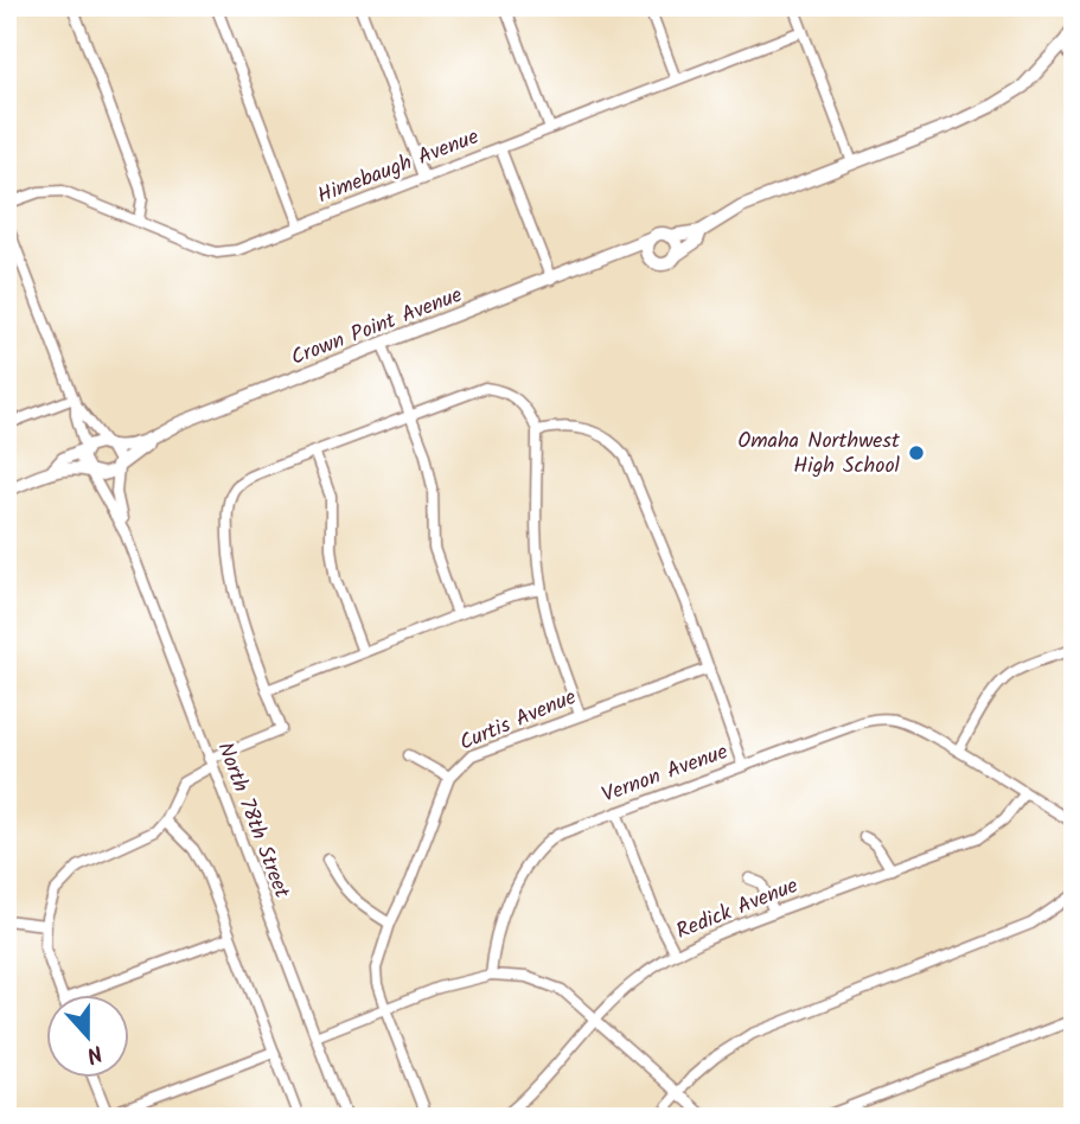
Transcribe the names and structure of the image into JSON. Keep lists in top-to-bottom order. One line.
{"streets":{"main road":["Crown Point Avenue"],"street":["Himebaugh Avenue","Curtis Avenue","Vernon Avenue","North 78th Street","Redick Avenue"]},"crossings":[["Vernon Avenue","Redick Avenue"]],"places":["Omaha Northwest High School"],"north":"bottom"}
